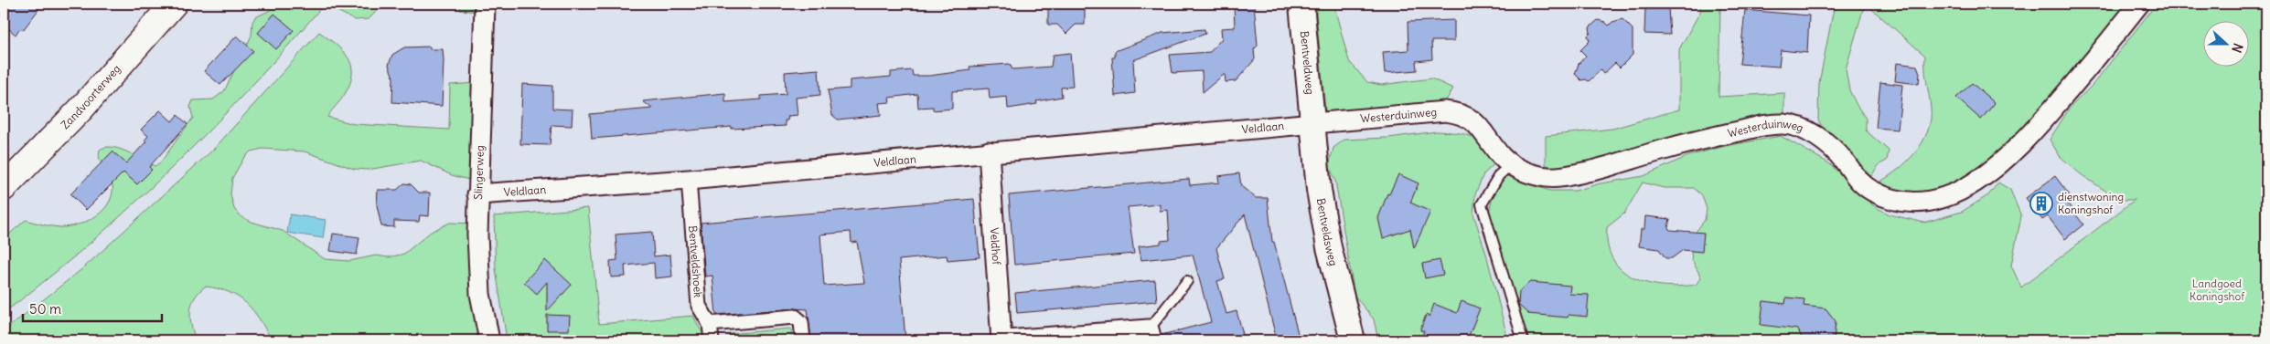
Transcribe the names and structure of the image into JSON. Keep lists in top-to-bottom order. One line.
{"streets":{"main road":["Zandvoorterweg"],"street":["Bentveldweg","Westerduinweg","Veldlaan","Slingerweg","Bentveldsweg","Veldhof","Bentveldshoek"]},"crossings":[["Bentveldweg","Westerduinweg"],["Bentveldweg","Veldlaan"],["Bentveldweg","Bentveldsweg"],["Westerduinweg","Veldlaan"],["Westerduinweg","Bentveldsweg"],["Veldlaan","Slingerweg"],["Veldlaan","Bentveldsweg"],["Veldlaan","Veldhof"],["Veldlaan","Bentveldshoek"]],"parks":["Landgoed Koningshof"],"places":{"building":["dienstwoning Koningshof"]},"scale_bar":"50 m","north":"right"}
